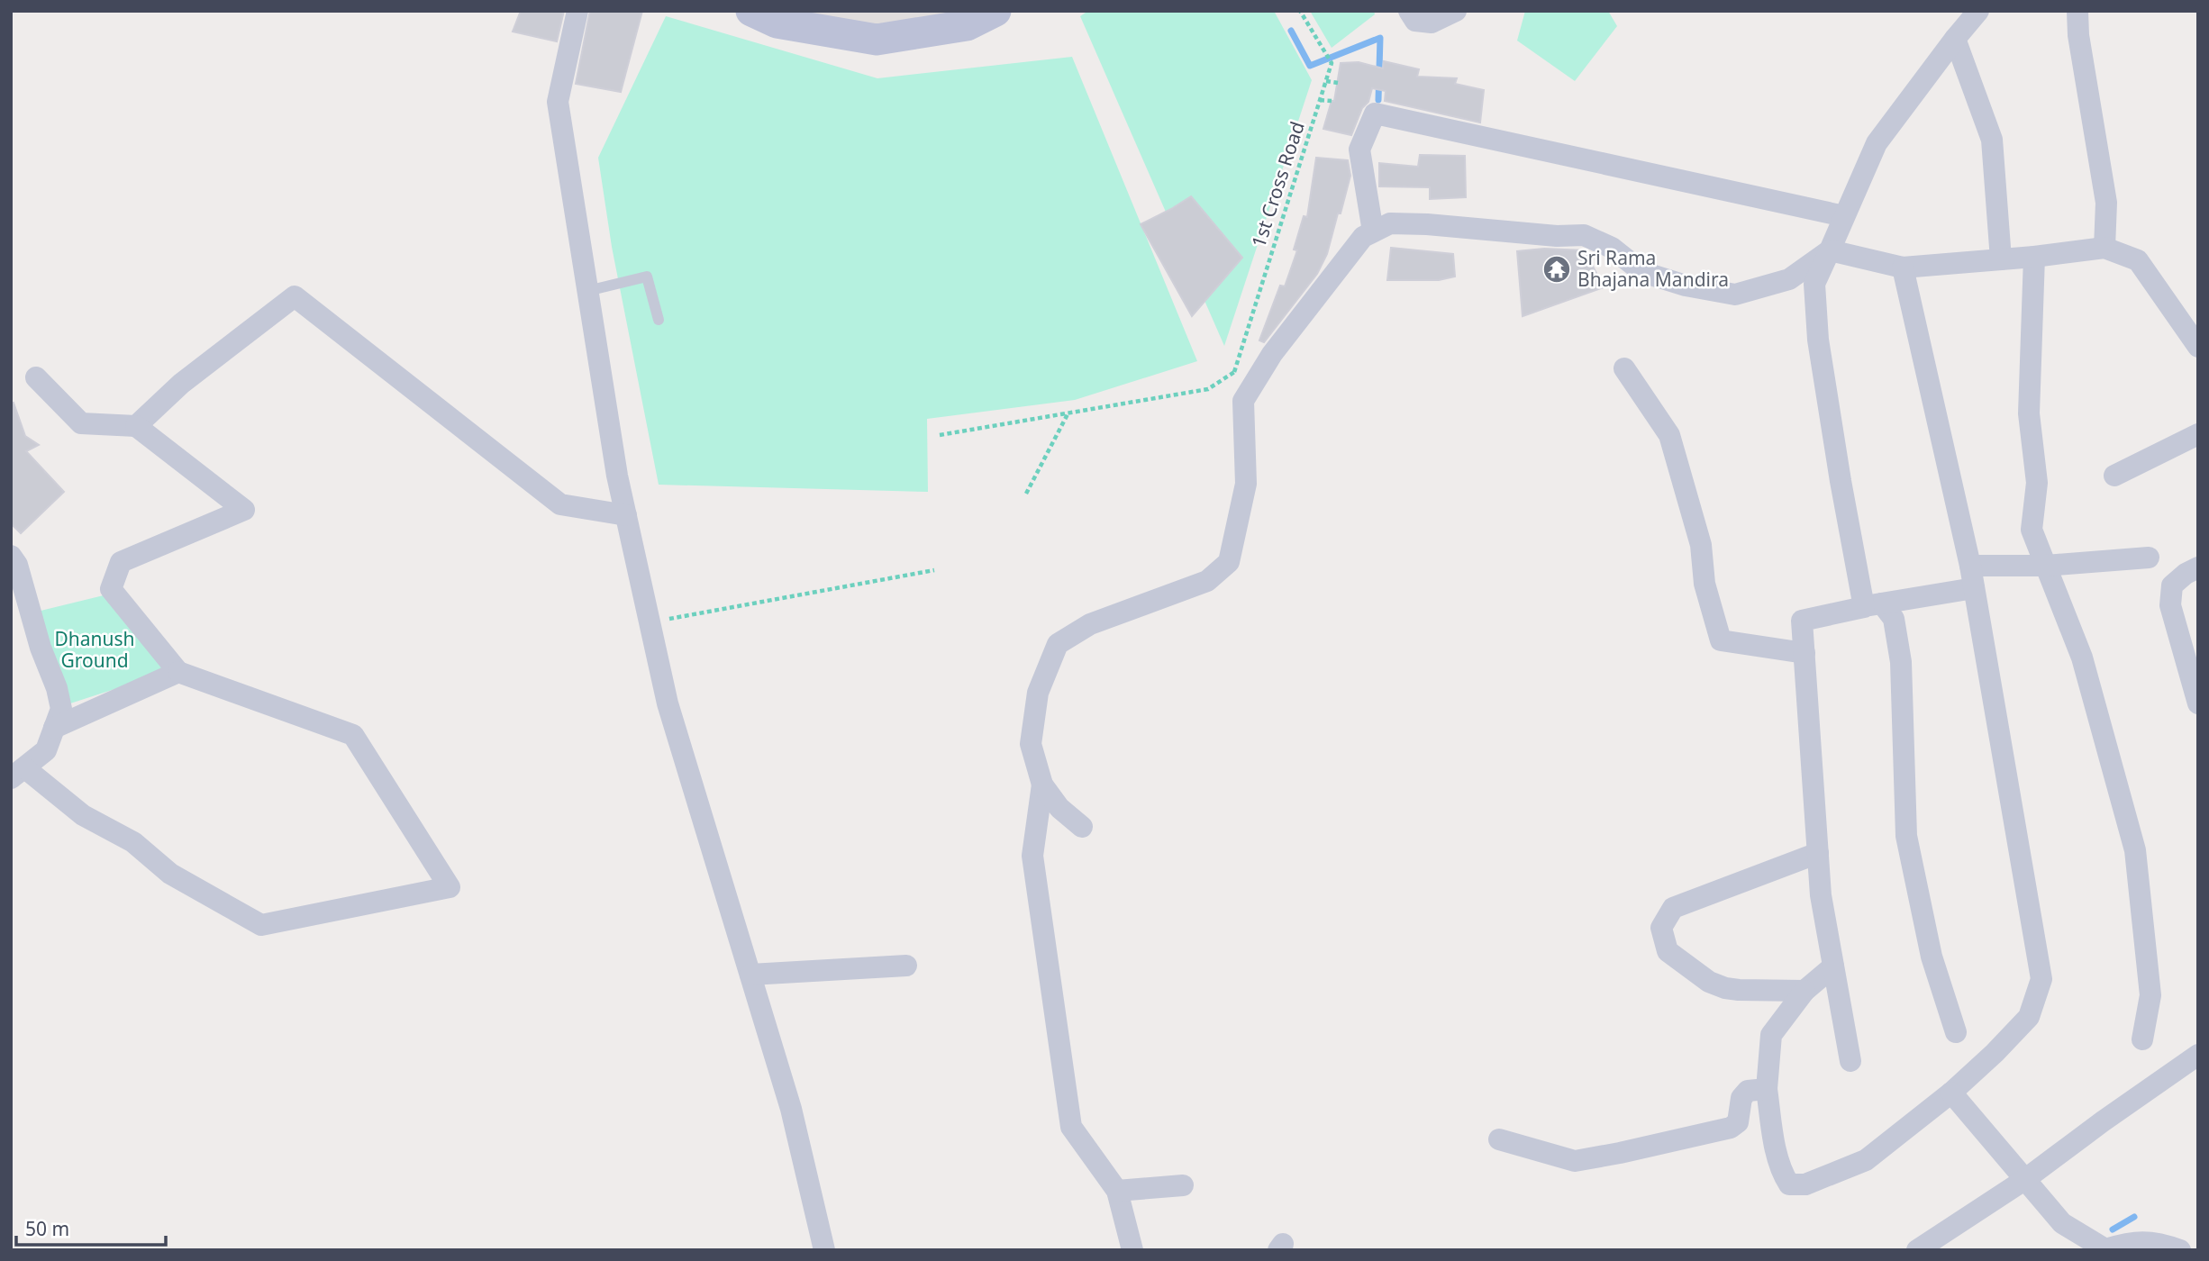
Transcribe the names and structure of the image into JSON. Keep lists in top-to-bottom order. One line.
{"streets":{"path":["1st Cross Road"]},"parks":["Dhanush Ground"],"places":{"temple":["Sri Rama Bhajana Mandira"]},"scale_bar":"50 m"}
